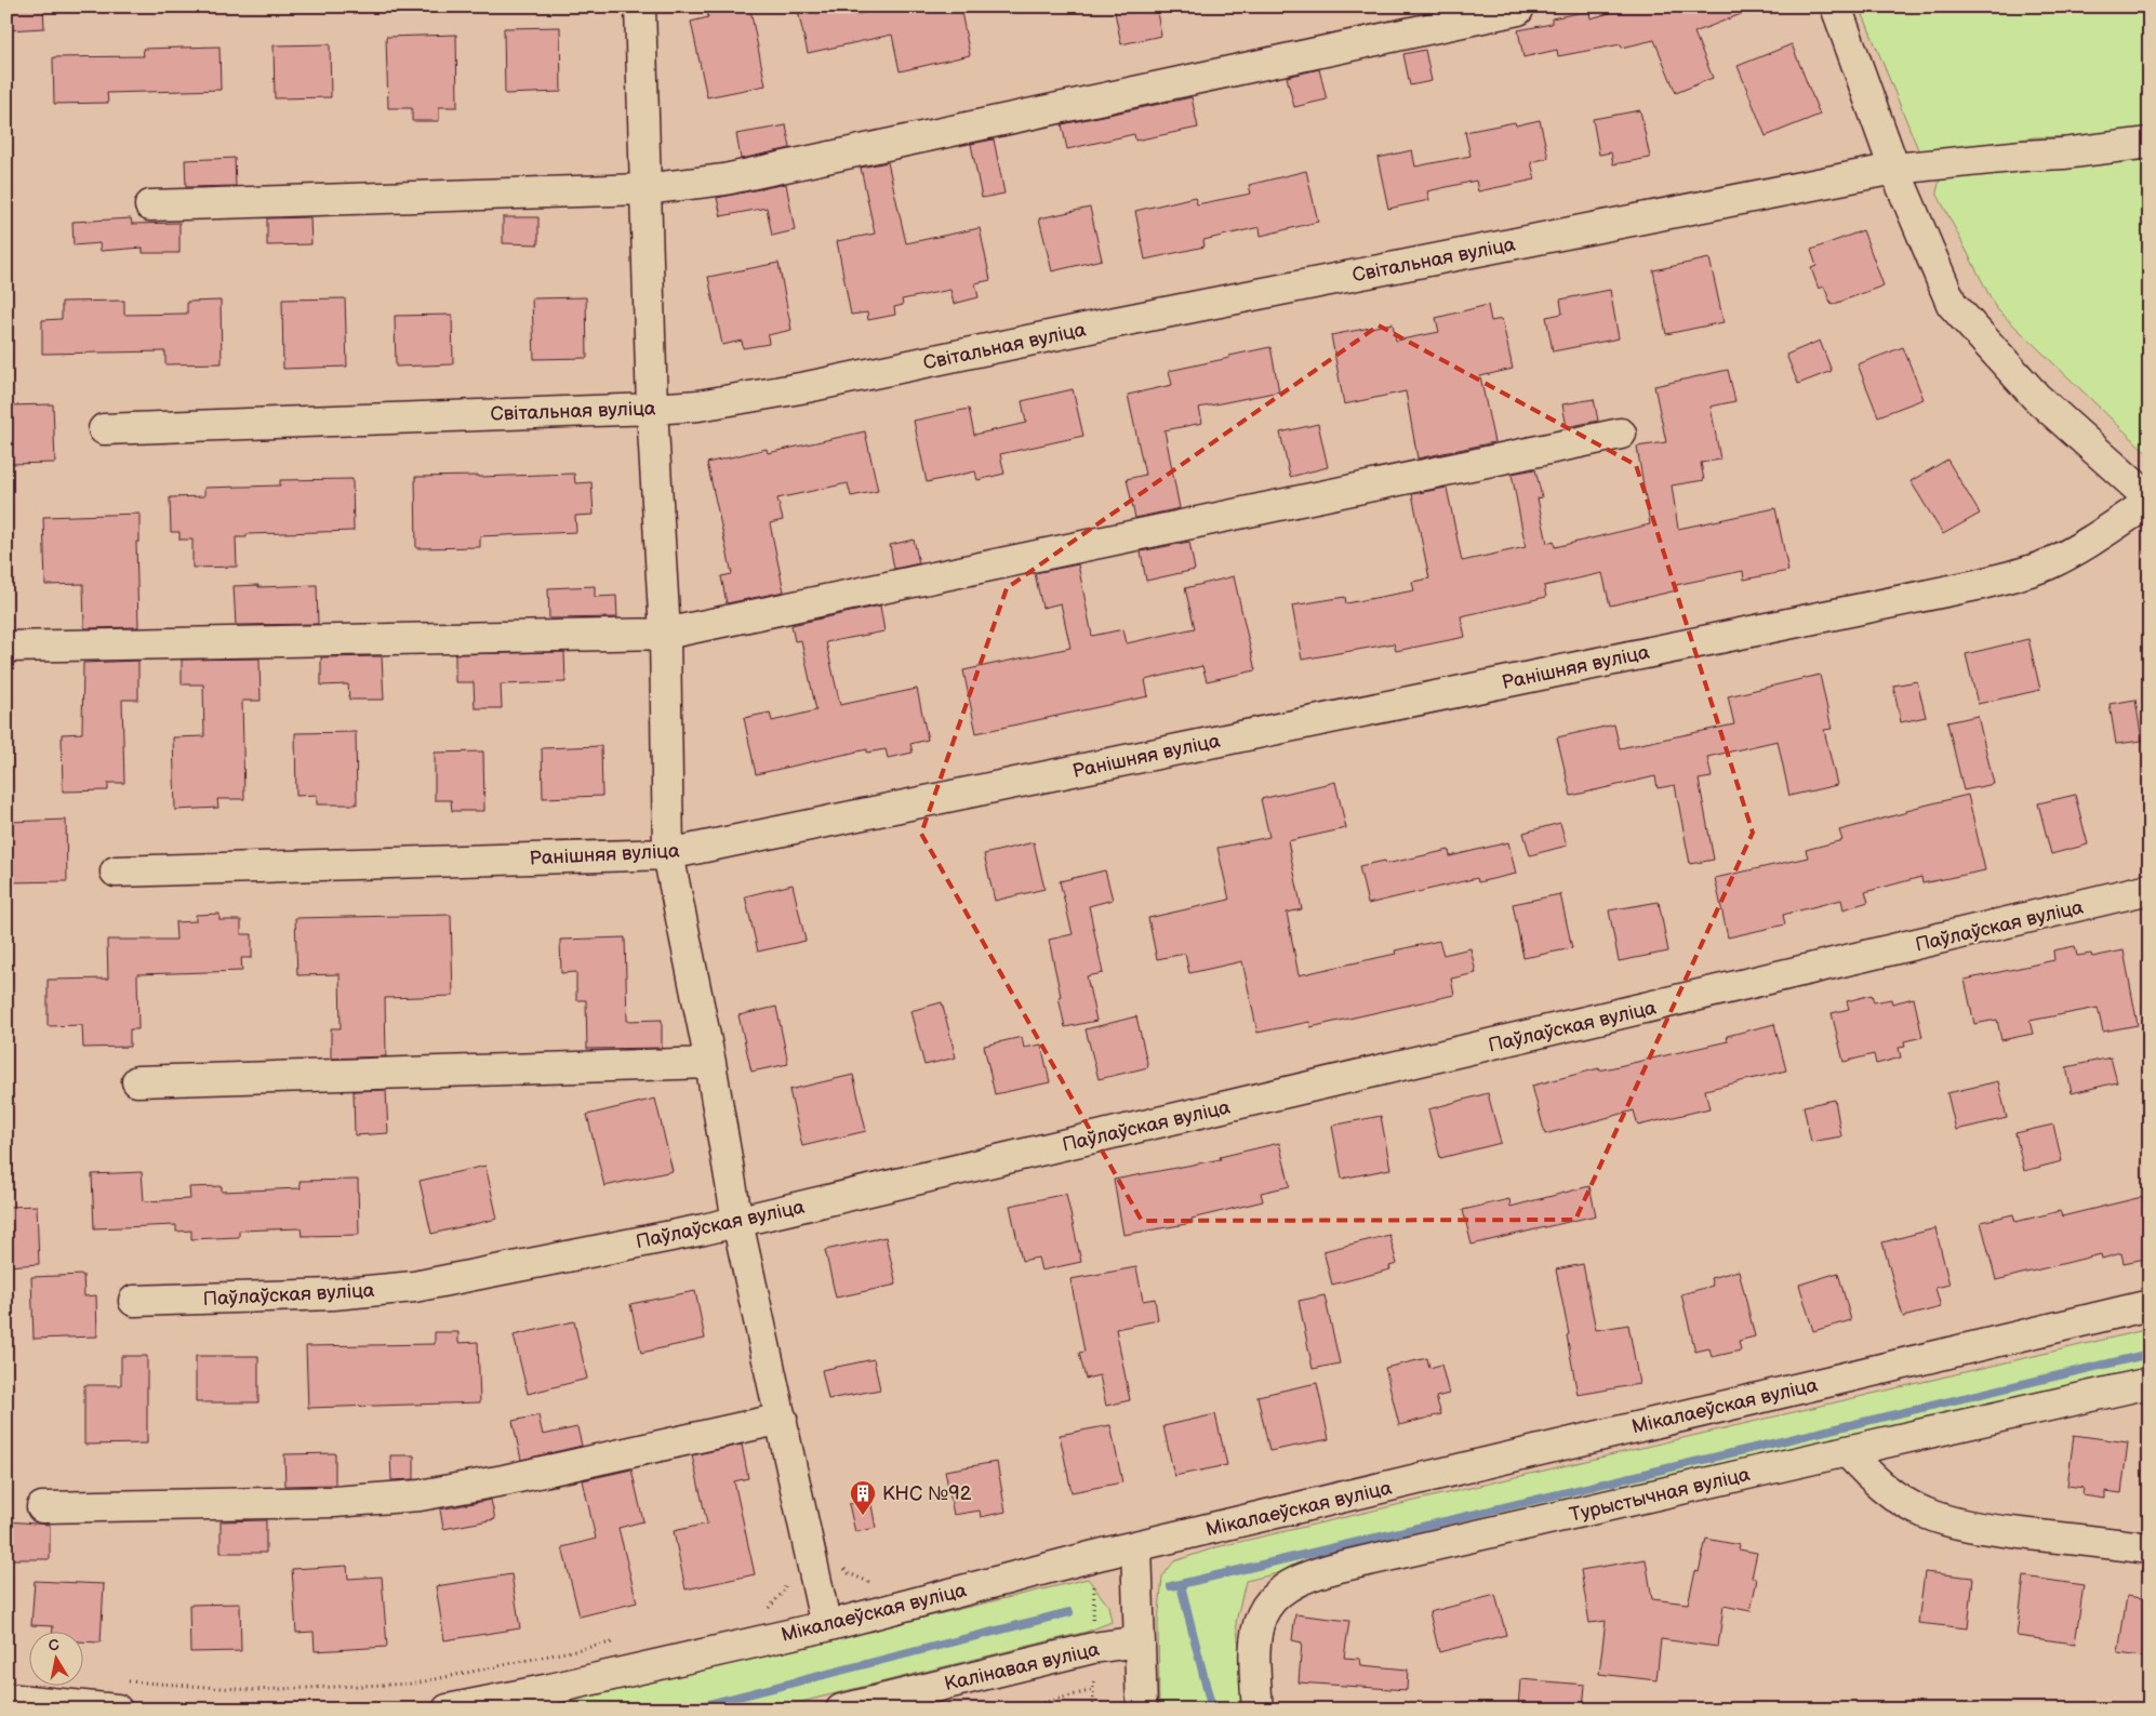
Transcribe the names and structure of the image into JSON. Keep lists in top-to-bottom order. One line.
{"streets":{"street":["Світальная вуліца","Ранішняя вуліца","Паўлаўская вуліца","Мікалаеўская вуліца","Турыстычная вуліца","Калінавая вуліца"]},"places":{"building":["КНС №92"]},"north":"top"}
